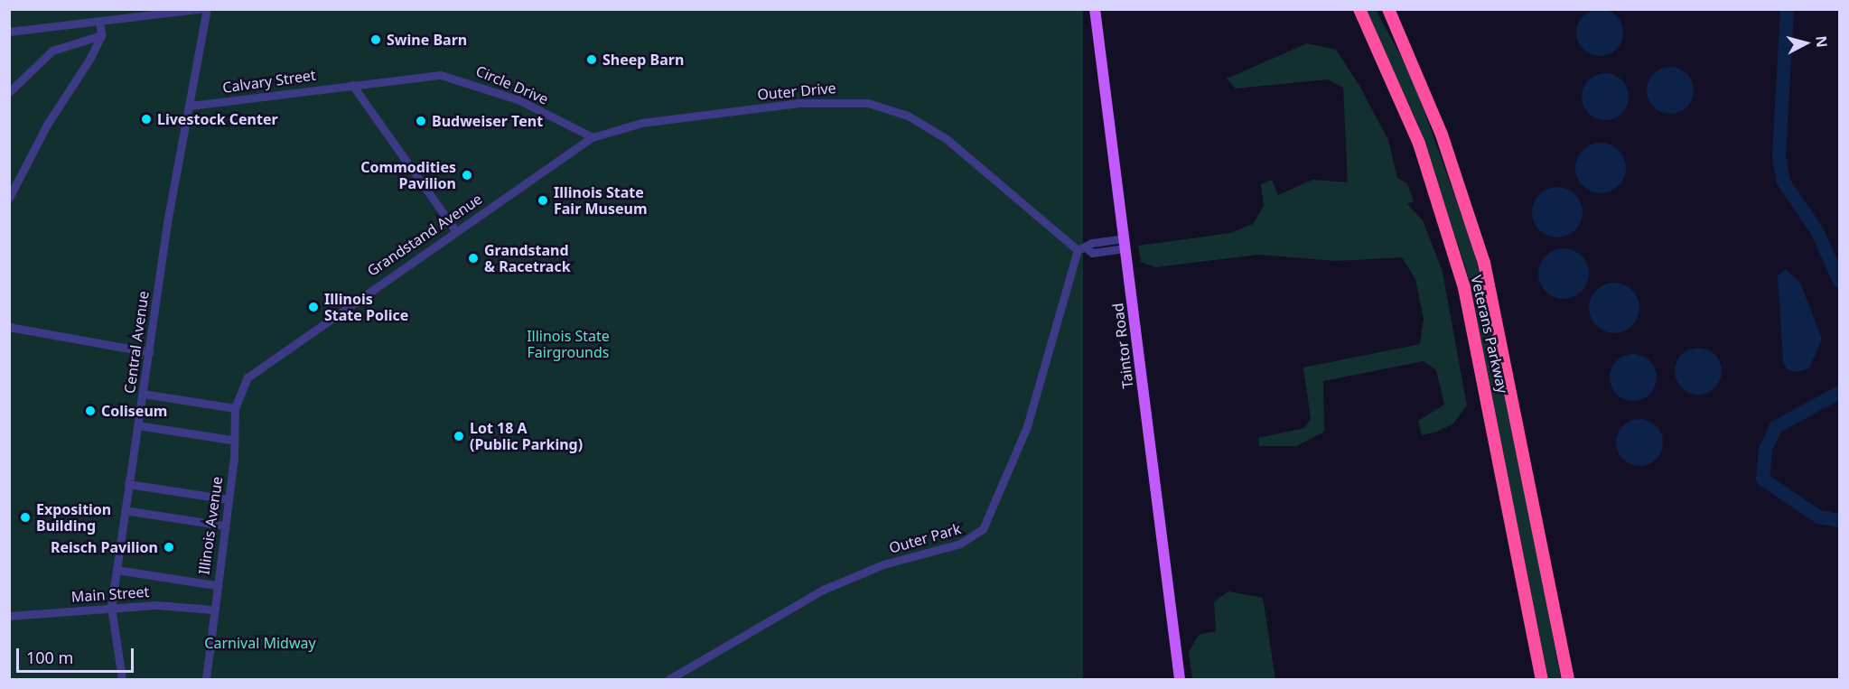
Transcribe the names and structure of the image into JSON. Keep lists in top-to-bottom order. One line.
{"streets":{"highway":["Veterans Parkway"],"main road":["Taintor Road"],"street":["Calvary Street","Circle Drive","Outer Drive","Grandstand Avenue","Central Avenue","Illinois Avenue","Outer Park","Main Street"]},"crossings":[["Calvary Street","Circle Drive"],["Calvary Street","Central Avenue"],["Circle Drive","Outer Drive"],["Circle Drive","Grandstand Avenue"],["Outer Drive","Grandstand Avenue"],["Outer Drive","Outer Park"],["Grandstand Avenue","Illinois Avenue"],["Central Avenue","Main Street"],["Illinois Avenue","Main Street"]],"parks":["Illinois State Fairgrounds","Carnival Midway"],"places":["Swine Barn","Sheep Barn","Livestock Center","Budweiser Tent","Commodities Pavilion","Illinois State Fair Museum","Grandstand & Racetrack","Illinois State Police","Coliseum","Lot 18 A (Public Parking)","Exposition Building","Reisch Pavilion"],"scale_bar":"100 m","north":"right"}
